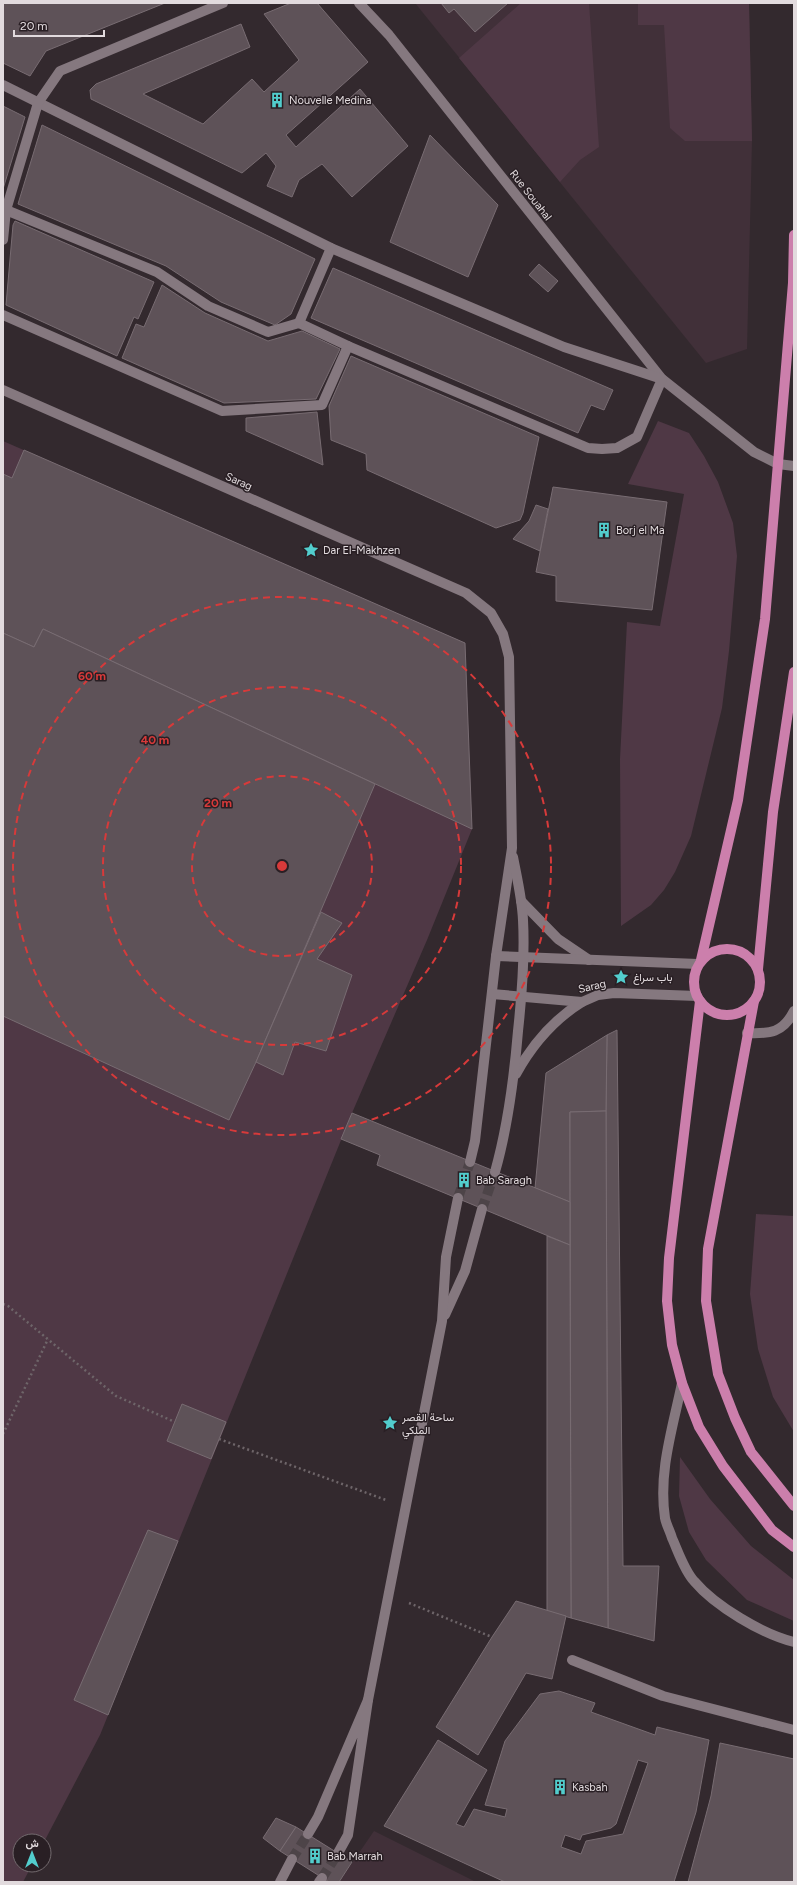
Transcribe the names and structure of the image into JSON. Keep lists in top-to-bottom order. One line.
{"streets":{"street":["Rue Souahal","Sarag"]},"places":{"building":["Nouvelle Medina","Borj el Ma","Bab Saragh","Kasbah","Bab Marrah"],"place":["Dar El-Makhzen","باب سراغ","ساحة القصر الملكي"]},"scale_bar":"20 m","north":"top","rings":["60 m","40 m","20 m"]}
